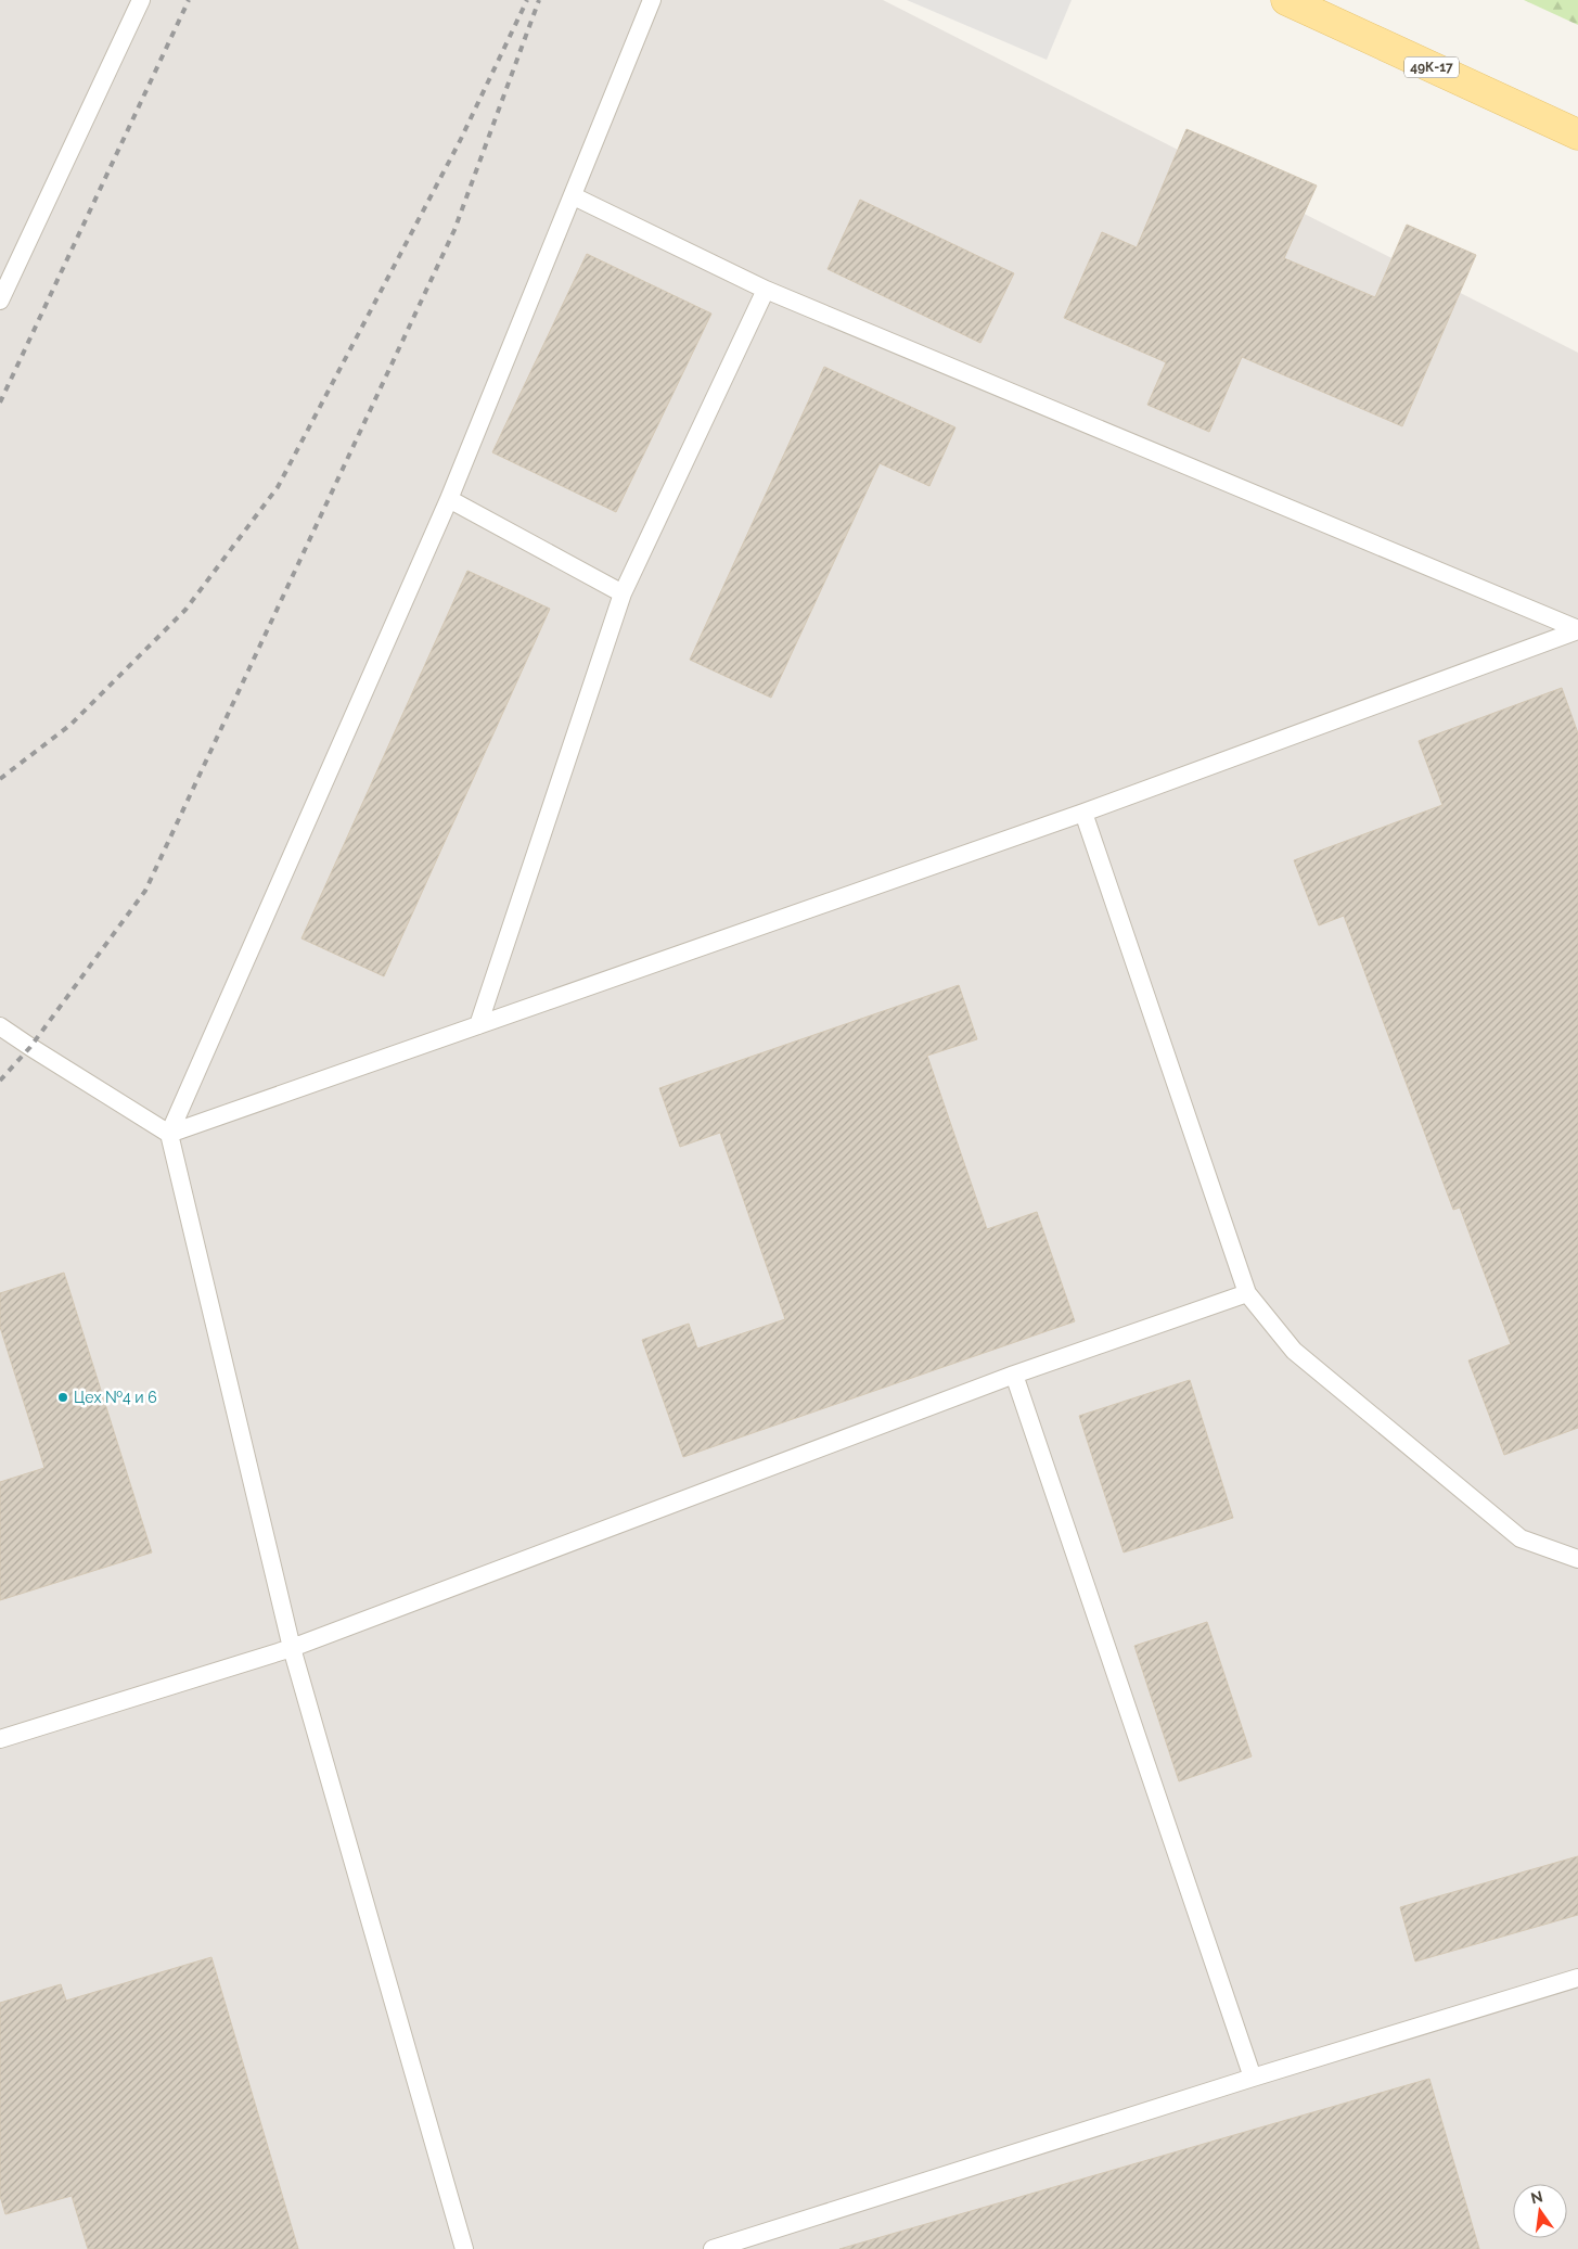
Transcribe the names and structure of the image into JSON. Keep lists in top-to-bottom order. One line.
{"streets":{"main road":["49К-17"]},"places":["Цех №4 и 6"],"north":"top"}
